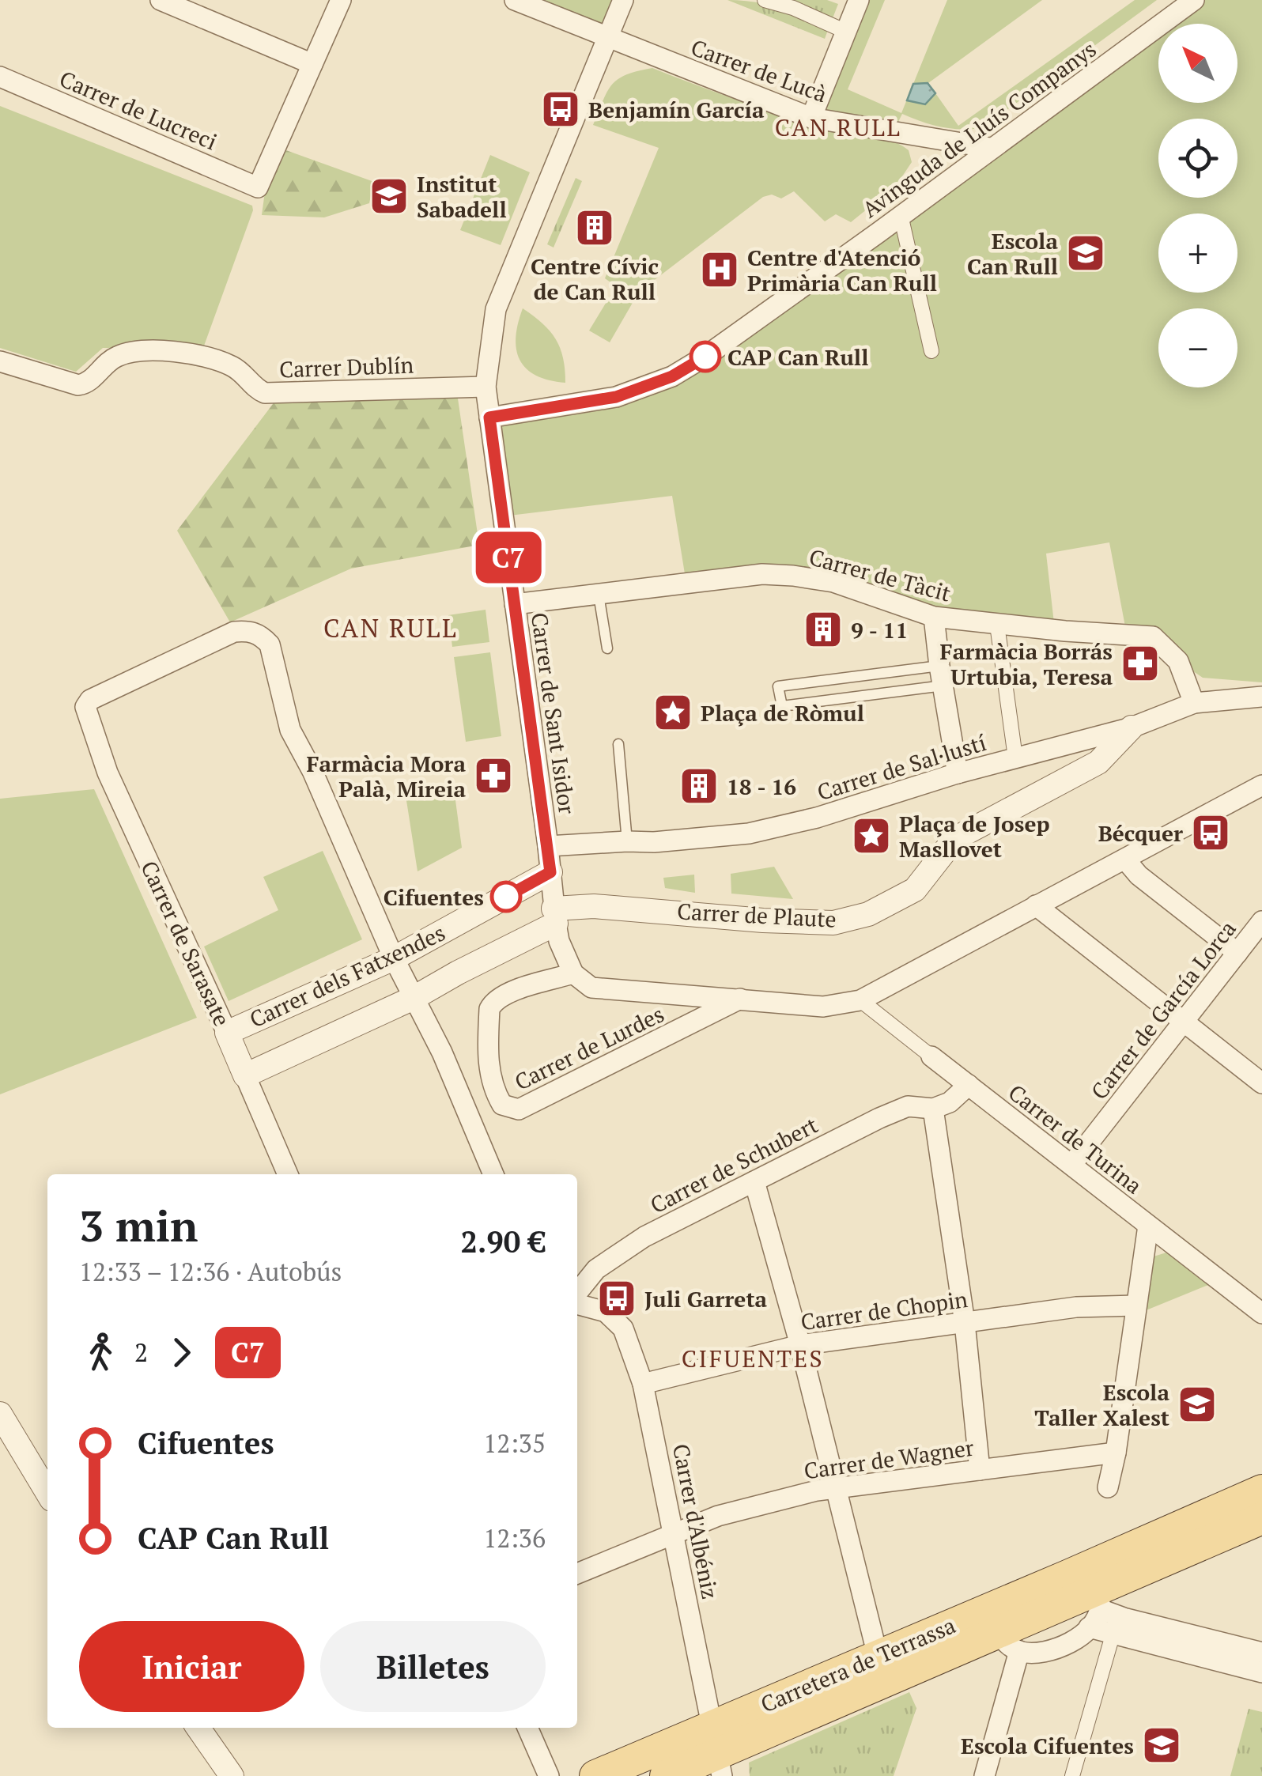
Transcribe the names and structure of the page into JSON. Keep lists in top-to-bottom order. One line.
{"streets":{"main road":["Carretera de Terrassa"],"street":["Carrer de Lucà","Carrer de Lucreci","Avinguda de Lluís Companys","Carrer Dublín","Carrer de Tàcit","Carrer de Sant Isidor","Carrer de Sal·lustí","Carrer de Plaute","Carrer de Sarasate","Carrer dels Fatxendes","Carrer de García Lorca","Carrer de Lurdes","Carrer de Turina","Carrer de Schubert","Carrer de Chopin","Carrer de Wagner","Carrer d'Albéniz"]},"crossings":[["Carrer de Lucà","Avinguda de Lluís Companys"],["Carrer de Lucà","Carrer de Sant Isidor"],["Avinguda de Lluís Companys","Carrer de Sant Isidor"],["Carrer Dublín","Carrer de Sant Isidor"],["Carrer de Tàcit","Carrer de Sant Isidor"],["Carrer de Tàcit","Carrer de Sal·lustí"],["Carrer de Sant Isidor","Carrer de Sal·lustí"],["Carrer de Sant Isidor","Carrer de Plaute"],["Carrer de Sant Isidor","Carrer dels Fatxendes"],["Carrer de Sant Isidor","Carrer de Lurdes"],["Carrer de Sal·lustí","Carrer de Plaute"],["Carrer de Plaute","Carrer dels Fatxendes"],["Carrer de Sarasate","Carrer dels Fatxendes"],["Carrer de García Lorca","Carrer de Turina"],["Carrer de Chopin","Carrer d'Albéniz"],["Carrer de Wagner","Carrer d'Albéniz"],["Carrer d'Albéniz","Carretera de Terrassa"]],"districts":["CAN RULL","CAN RULL","CIFUENTES"],"places":{"bus stop":["Benjamín García","Bécquer","Juli Garreta"],"school or university":["Institut Sabadell","Escola Can Rull","Escola Taller Xalest","Escola Cifuentes"],"building":["Centre Cívic de Can Rull","9 - 11","18 - 16"],"hospital":["Centre d'Atenció Primària Can Rull"],"other":["CAP Can Rull","Cifuentes"],"pharmacy":["Farmàcia Borrás Urtubia, Teresa","Farmàcia Mora Palà, Mireia"],"place":["Plaça de Ròmul","Plaça de Josep Masllovet"]},"lines":["bus line C7"],"north":"top left","page":{"on_map":"C7","map_buttons":["+","−"],"heading":["3 min","12:33 – 12:36 · Autobús","2.90 €"],"legs":["2","C7"],"list":[{"name":"Cifuentes","value":"12:35"},{"name":"CAP Can Rull","value":"12:36"}],"buttons":["Iniciar","Billetes"]}}
